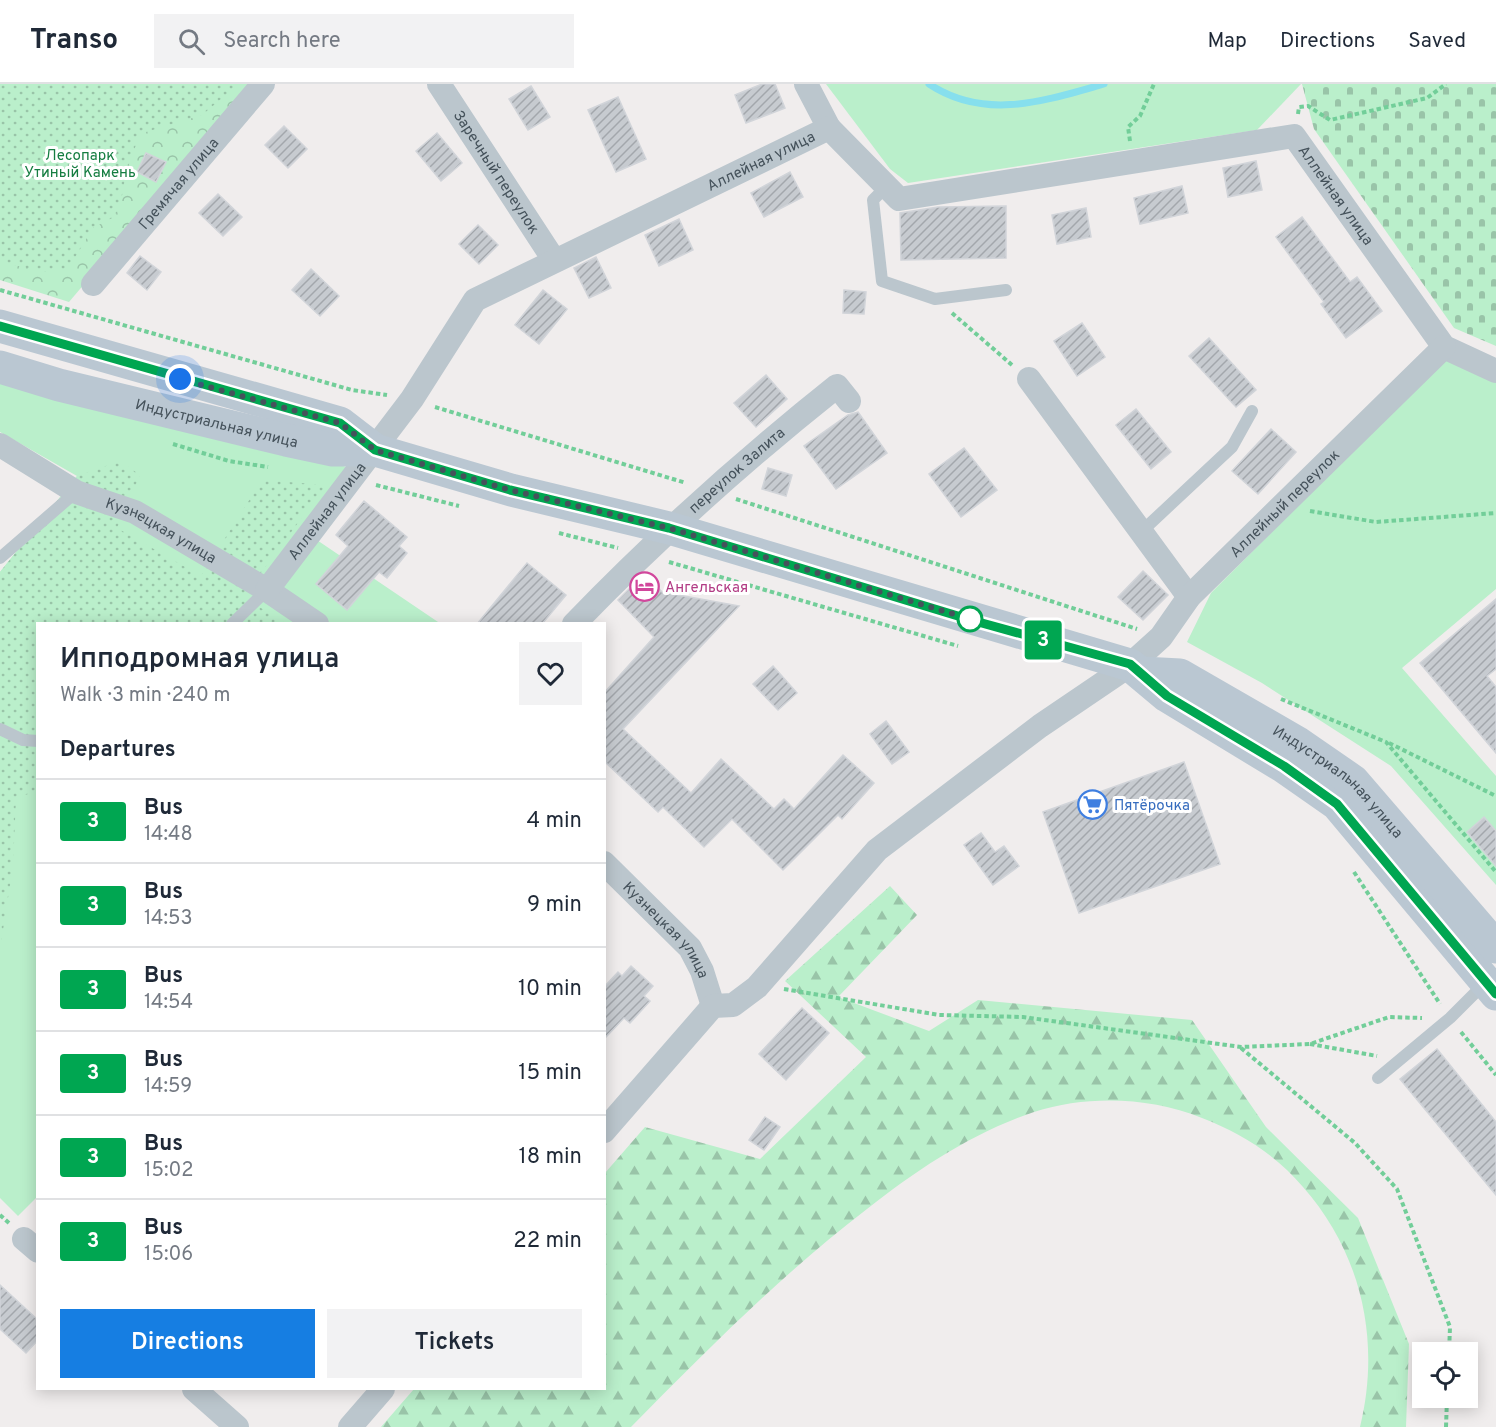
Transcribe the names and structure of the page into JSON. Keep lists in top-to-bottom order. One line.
{"streets":{"street":["Аллейная улица","Заречный переулок","Гремячая улица","Индустриальная улица","переулок Залита","Аллейный переулок","Кузнецкая улица"]},"crossings":[["Аллейная улица","Заречный переулок"],["Аллейная улица","Индустриальная улица"],["Аллейная улица","Аллейный переулок"],["Аллейная улица","Кузнецкая улица"],["Индустриальная улица","переулок Залита"],["Индустриальная улица","Аллейный переулок"],["Аллейный переулок","Кузнецкая улица"]],"parks":["Лесопарк Утиный Камень"],"places":{"hotel":["Ангельская"],"supermarket":["Пятёрочка"]},"lines":["bus line 3"],"page":{"header":"Transo","search":"Search here","nav":["Map","Directions","Saved"],"on_map":"3","heading":[["Ипподромная улица","Walk · 3 min · 240 m"],"Departures"],"list":[{"mark":"3","name":"Bus","note":"14:48","value":"4 min"},{"mark":"3","name":"Bus","note":"14:53","value":"9 min"},{"mark":"3","name":"Bus","note":"14:54","value":"10 min"},{"mark":"3","name":"Bus","note":"14:59","value":"15 min"},{"mark":"3","name":"Bus","note":"15:02","value":"18 min"},{"mark":"3","name":"Bus","note":"15:06","value":"22 min"}],"buttons":["Directions","Tickets"]}}
